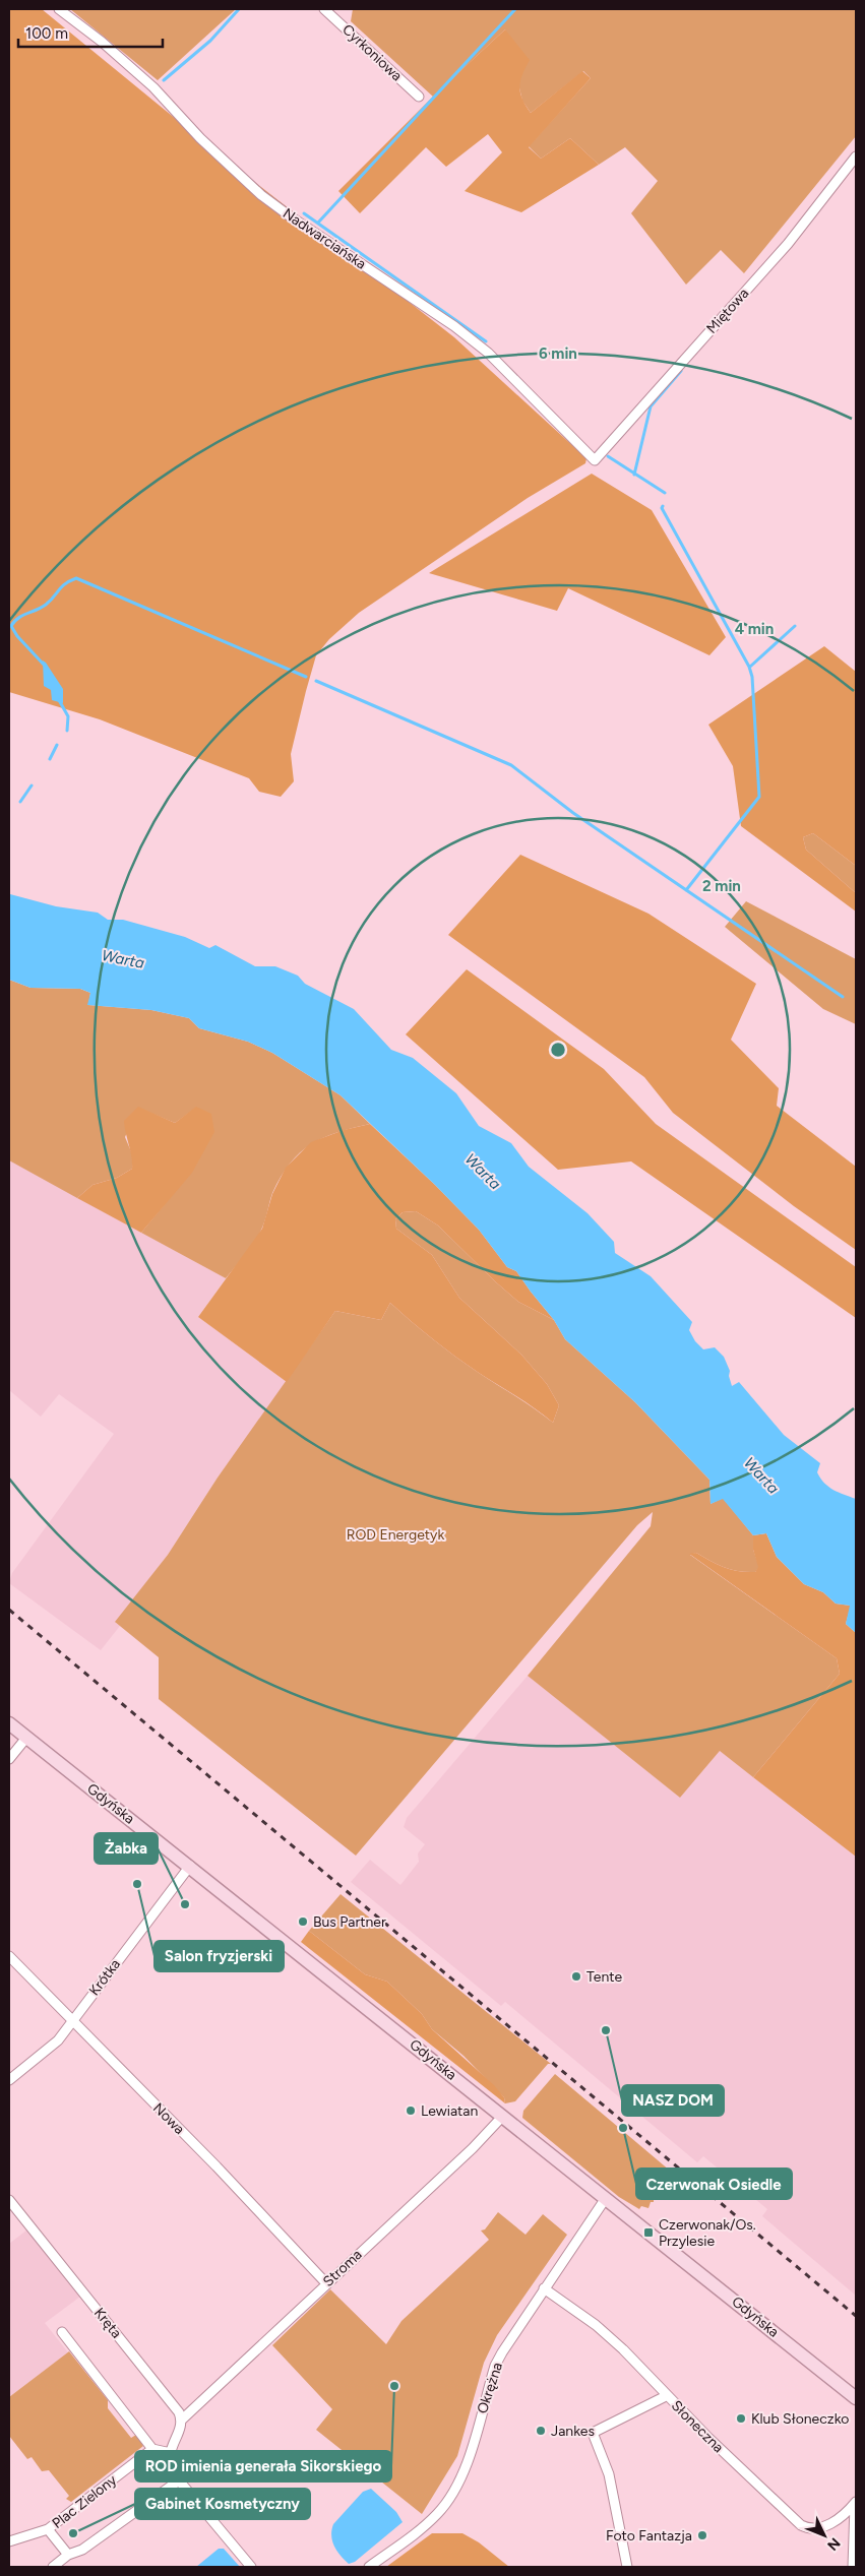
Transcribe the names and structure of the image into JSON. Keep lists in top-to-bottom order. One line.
{"streets":{"main road":["Gdyńska"],"street":["Cyrkoniowa","Nadwarciańska","Miętowa","Krótka","Nowa","Stroma","Kręta","Okrężna","Słoneczna","Plac Zielony"]},"crossings":[["Nadwarciańska","Miętowa"],["Gdyńska","Krótka"],["Gdyńska","Stroma"],["Gdyńska","Okrężna"],["Krótka","Nowa"],["Nowa","Stroma"],["Stroma","Kręta"],["Okrężna","Słoneczna"]],"water":["Warta"],"parks":["ROD Energetyk"],"places":{"other":["Salon fryzjerski","Żabka","Bus Partner","Tente","NASZ DOM","Lewiatan","Czerwonak Osiedle","ROD imienia generała Sikorskiego","Klub Słoneczko","Jankes","Gabinet Kosmetyczny","Foto Fantazja"],"transit":["Czerwonak/Os. Przylesie"]},"scale_bar":"100 m","north":"bottom right","rings":["6 min","4 min","2 min"]}
